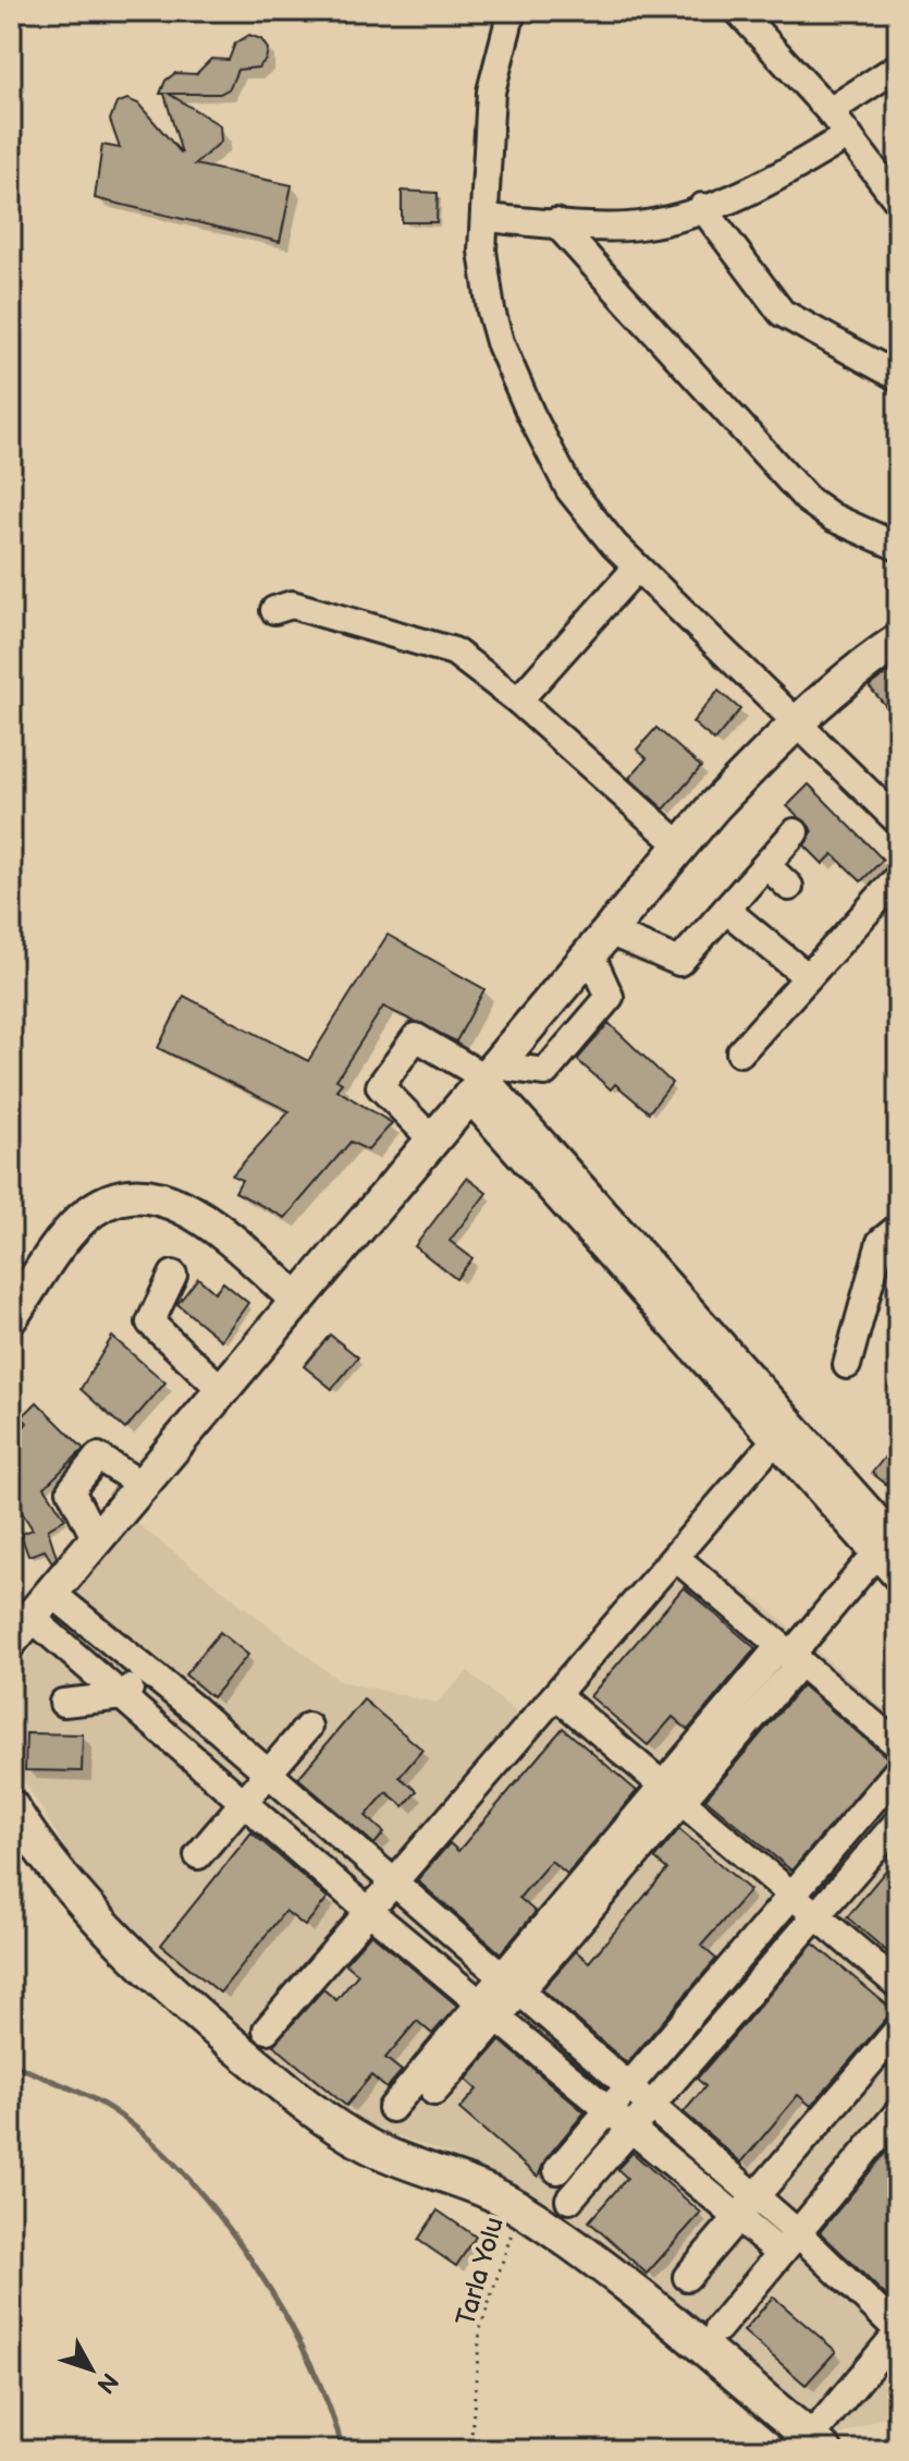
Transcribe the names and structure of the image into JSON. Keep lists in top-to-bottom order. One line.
{"streets":{"path":["Tarla Yolu"]},"north":"bottom right"}
